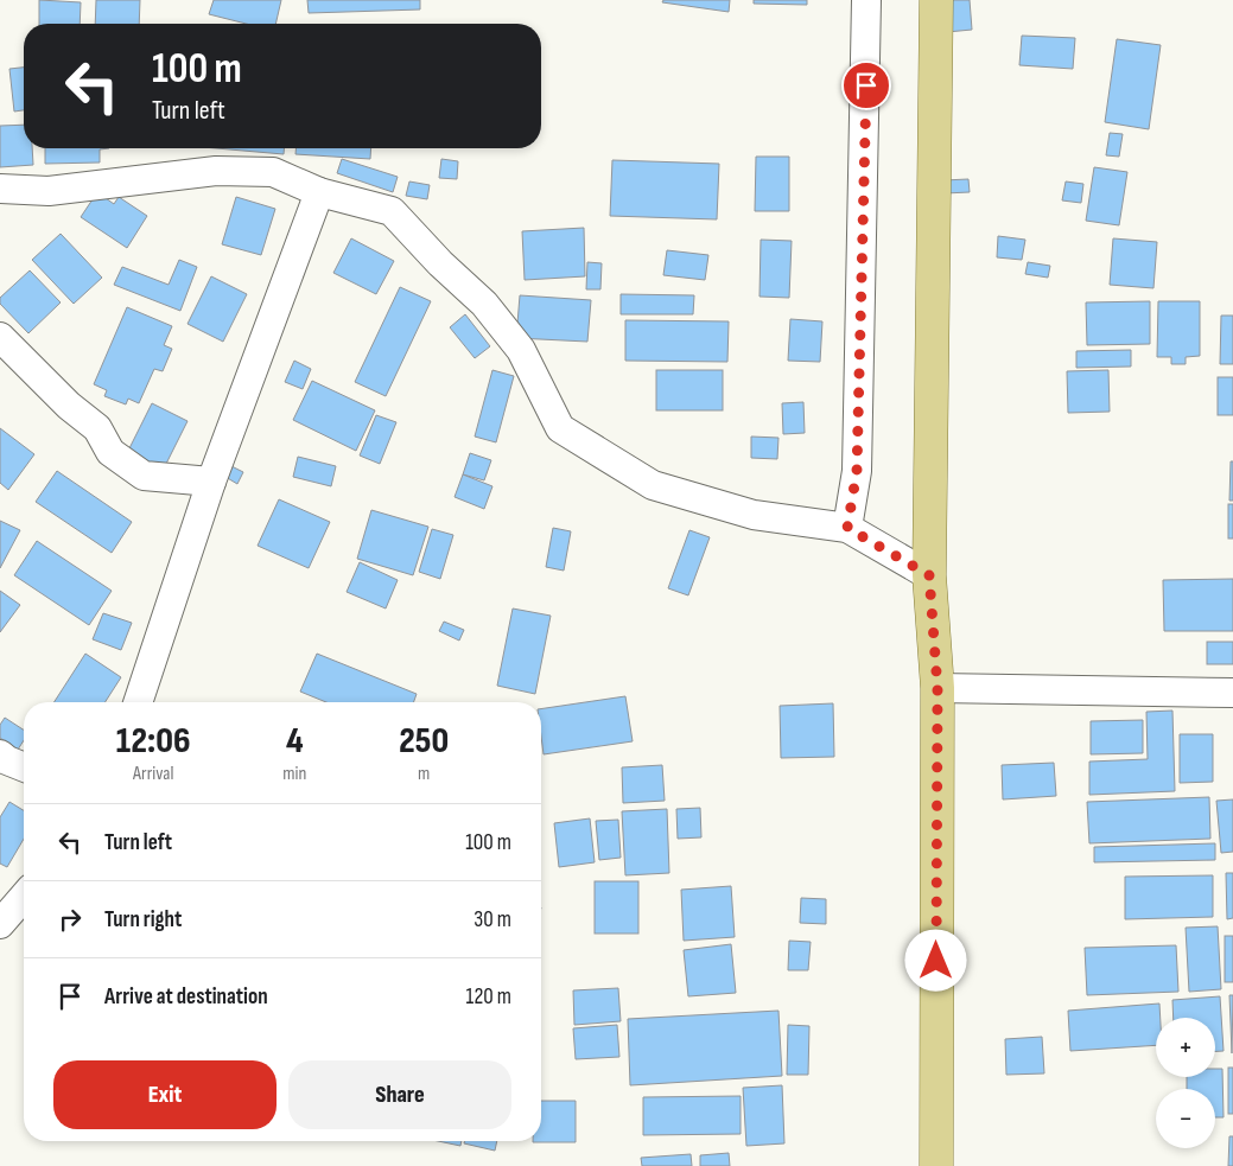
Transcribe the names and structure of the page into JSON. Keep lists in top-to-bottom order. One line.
{"page":{"turn":["100 m","Turn left"],"eta":["12:06","Arrival","4","min","250","m"],"list":[{"name":"Turn left","value":"100 m"},{"name":"Turn right","value":"30 m"},{"name":"Arrive at destination","value":"120 m"}],"map_buttons":["+","−"],"buttons":["Exit","Share"]}}
